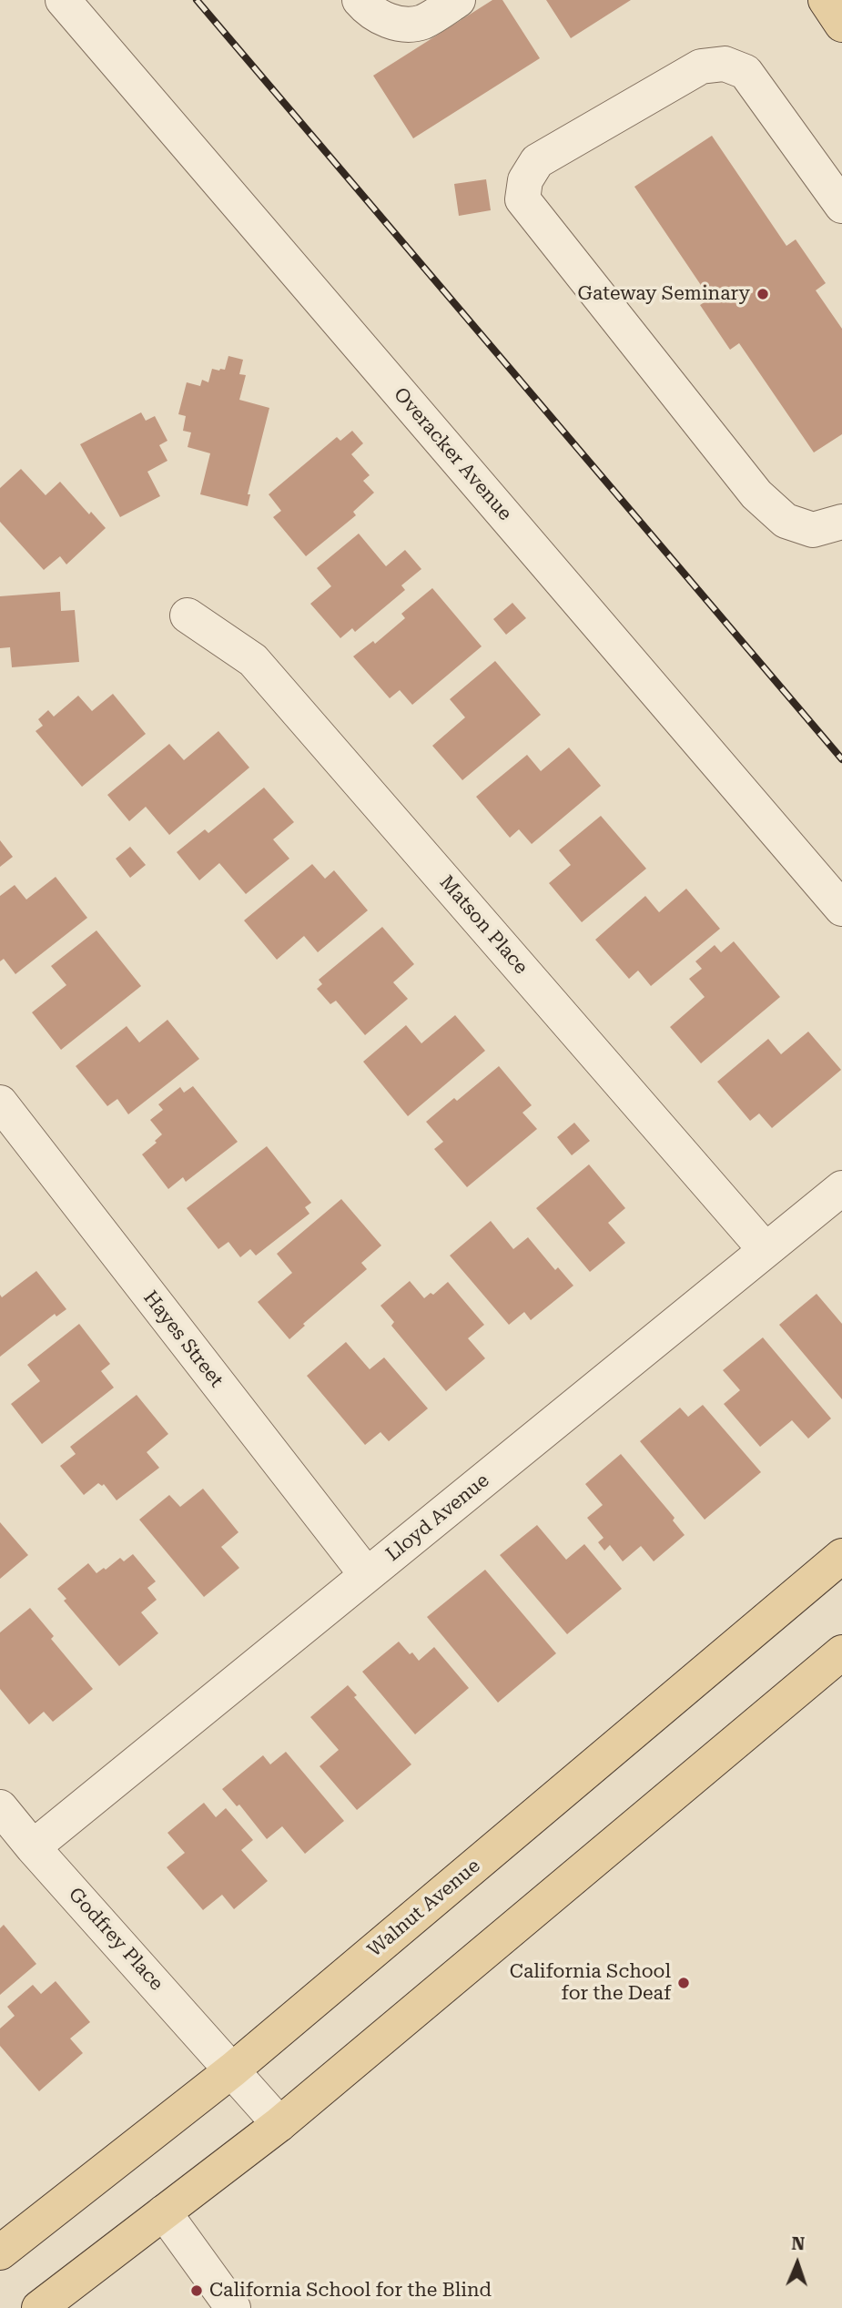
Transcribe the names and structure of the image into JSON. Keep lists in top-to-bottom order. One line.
{"streets":{"main road":["Walnut Avenue"],"street":["Overacker Avenue","Matson Place","Hayes Street","Lloyd Avenue","Godfrey Place"]},"crossings":[["Matson Place","Lloyd Avenue"],["Hayes Street","Lloyd Avenue"],["Lloyd Avenue","Godfrey Place"],["Walnut Avenue","Godfrey Place"]],"places":["Gateway Seminary","California School for the Deaf","California School for the Blind"],"north":"top"}
